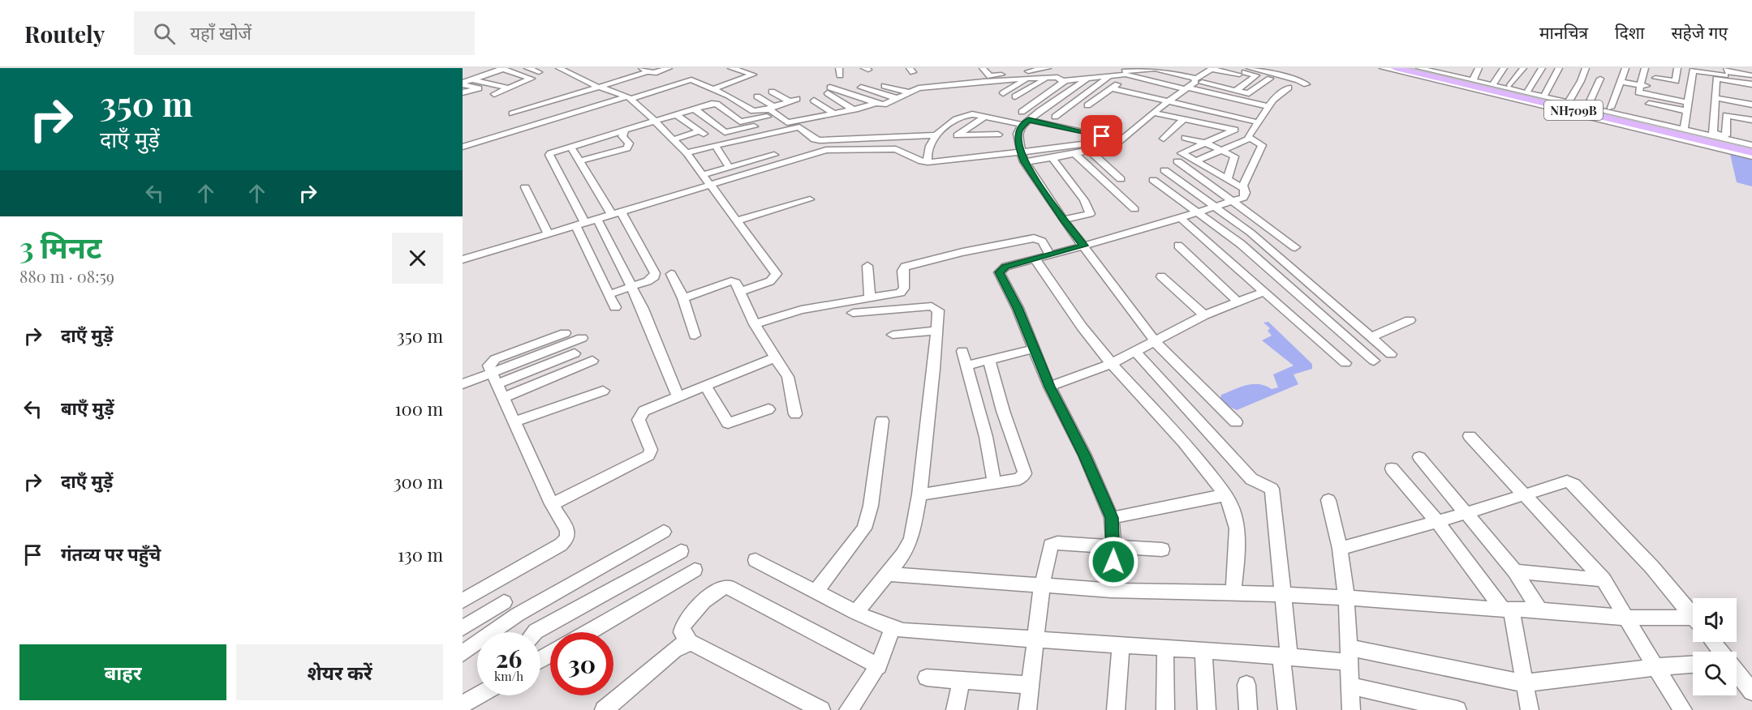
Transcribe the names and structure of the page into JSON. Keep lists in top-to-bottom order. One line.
{"streets":{"highway":["NH709B"]},"page":{"header":"Routely","search":"यहाँ खोजें","nav":["मानचित्र","दिशा","सहेजे गए"],"turn":["350 m","दाएँ मुड़ें"],"heading":["3 मिनट","880 m · 08:59"],"list":[{"name":"दाएँ मुड़ें","value":"350 m"},{"name":"बाएँ मुड़ें","value":"100 m"},{"name":"दाएँ मुड़ें","value":"300 m"},{"name":"गंतव्य पर पहुँचे","value":"130 m"}],"speed":"26 km/h","limit":"30","buttons":["बाहर","शेयर करें"]}}
